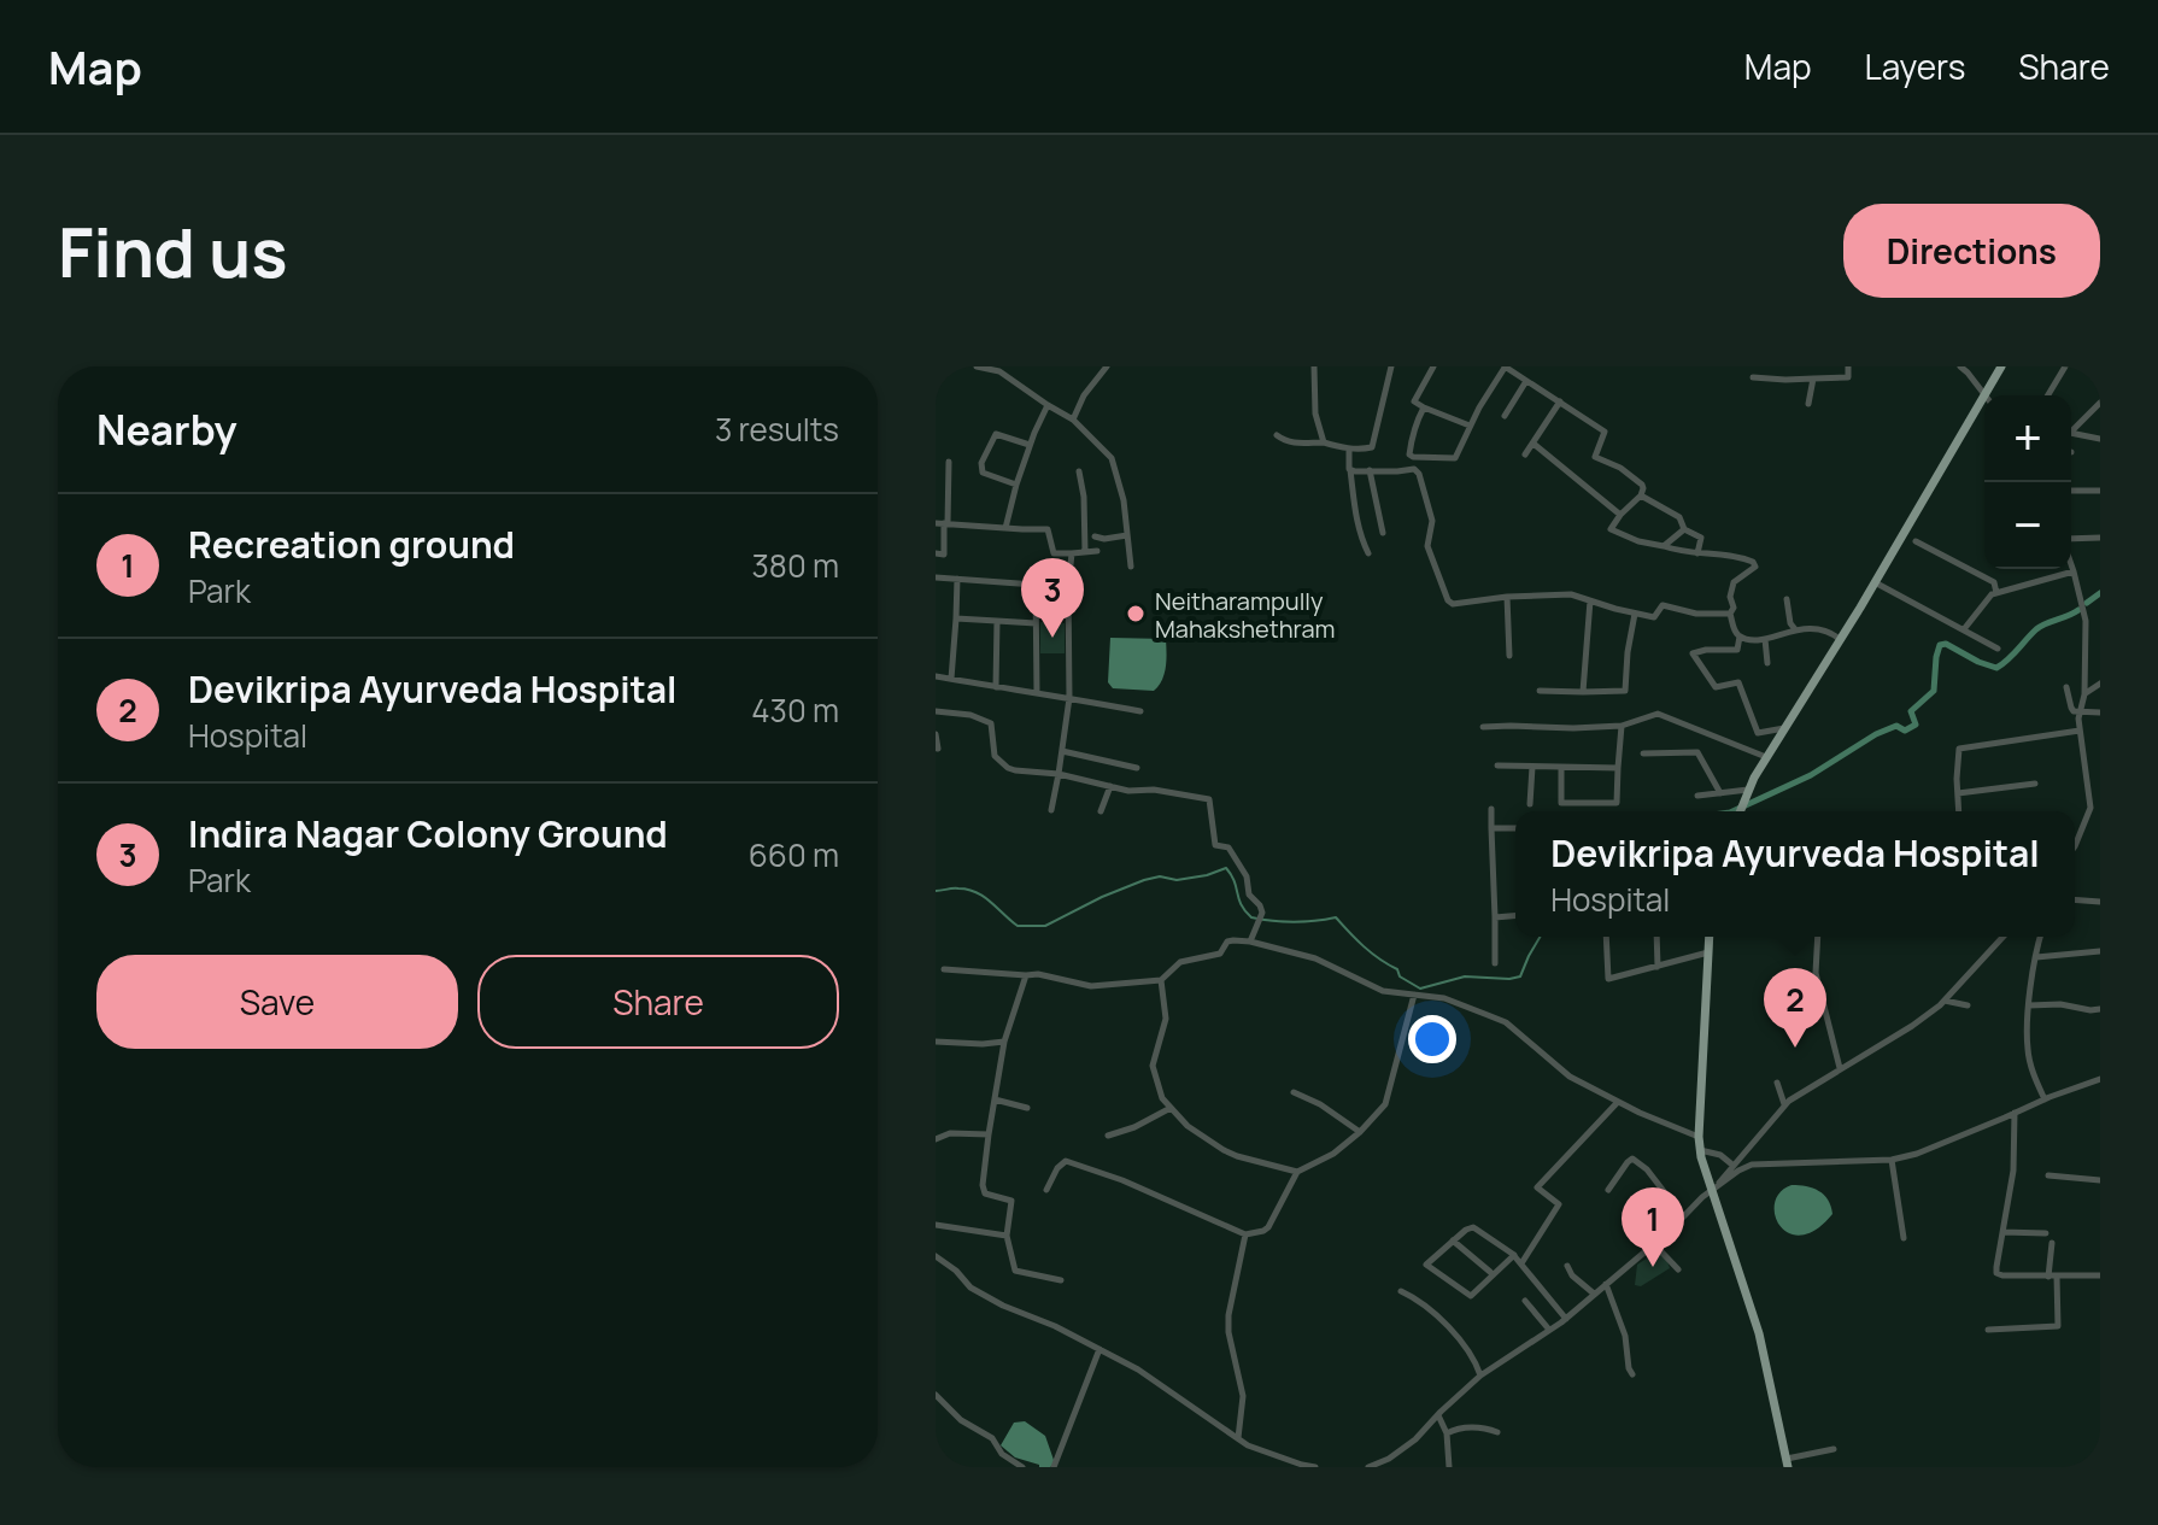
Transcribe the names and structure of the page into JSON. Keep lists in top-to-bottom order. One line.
{"places":["Neitharampully Mahakshethram"],"page":{"header":"Map","nav":["Map","Layers","Share"],"buttons":["Directions",["Save","Share"]],"title":"Find us","heading":["Nearby","3 results"],"map_buttons":["+","−"],"list":[{"mark":"1","name":"Recreation ground","note":"Park","value":"380 m"},{"mark":"2","name":"Devikripa Ayurveda Hospital","note":"Hospital","value":"430 m"},{"mark":"3","name":"Indira Nagar Colony Ground","note":"Park","value":"660 m"}],"pins":["3","2","1"],"popup":["Devikripa Ayurveda Hospital","Hospital"]}}
